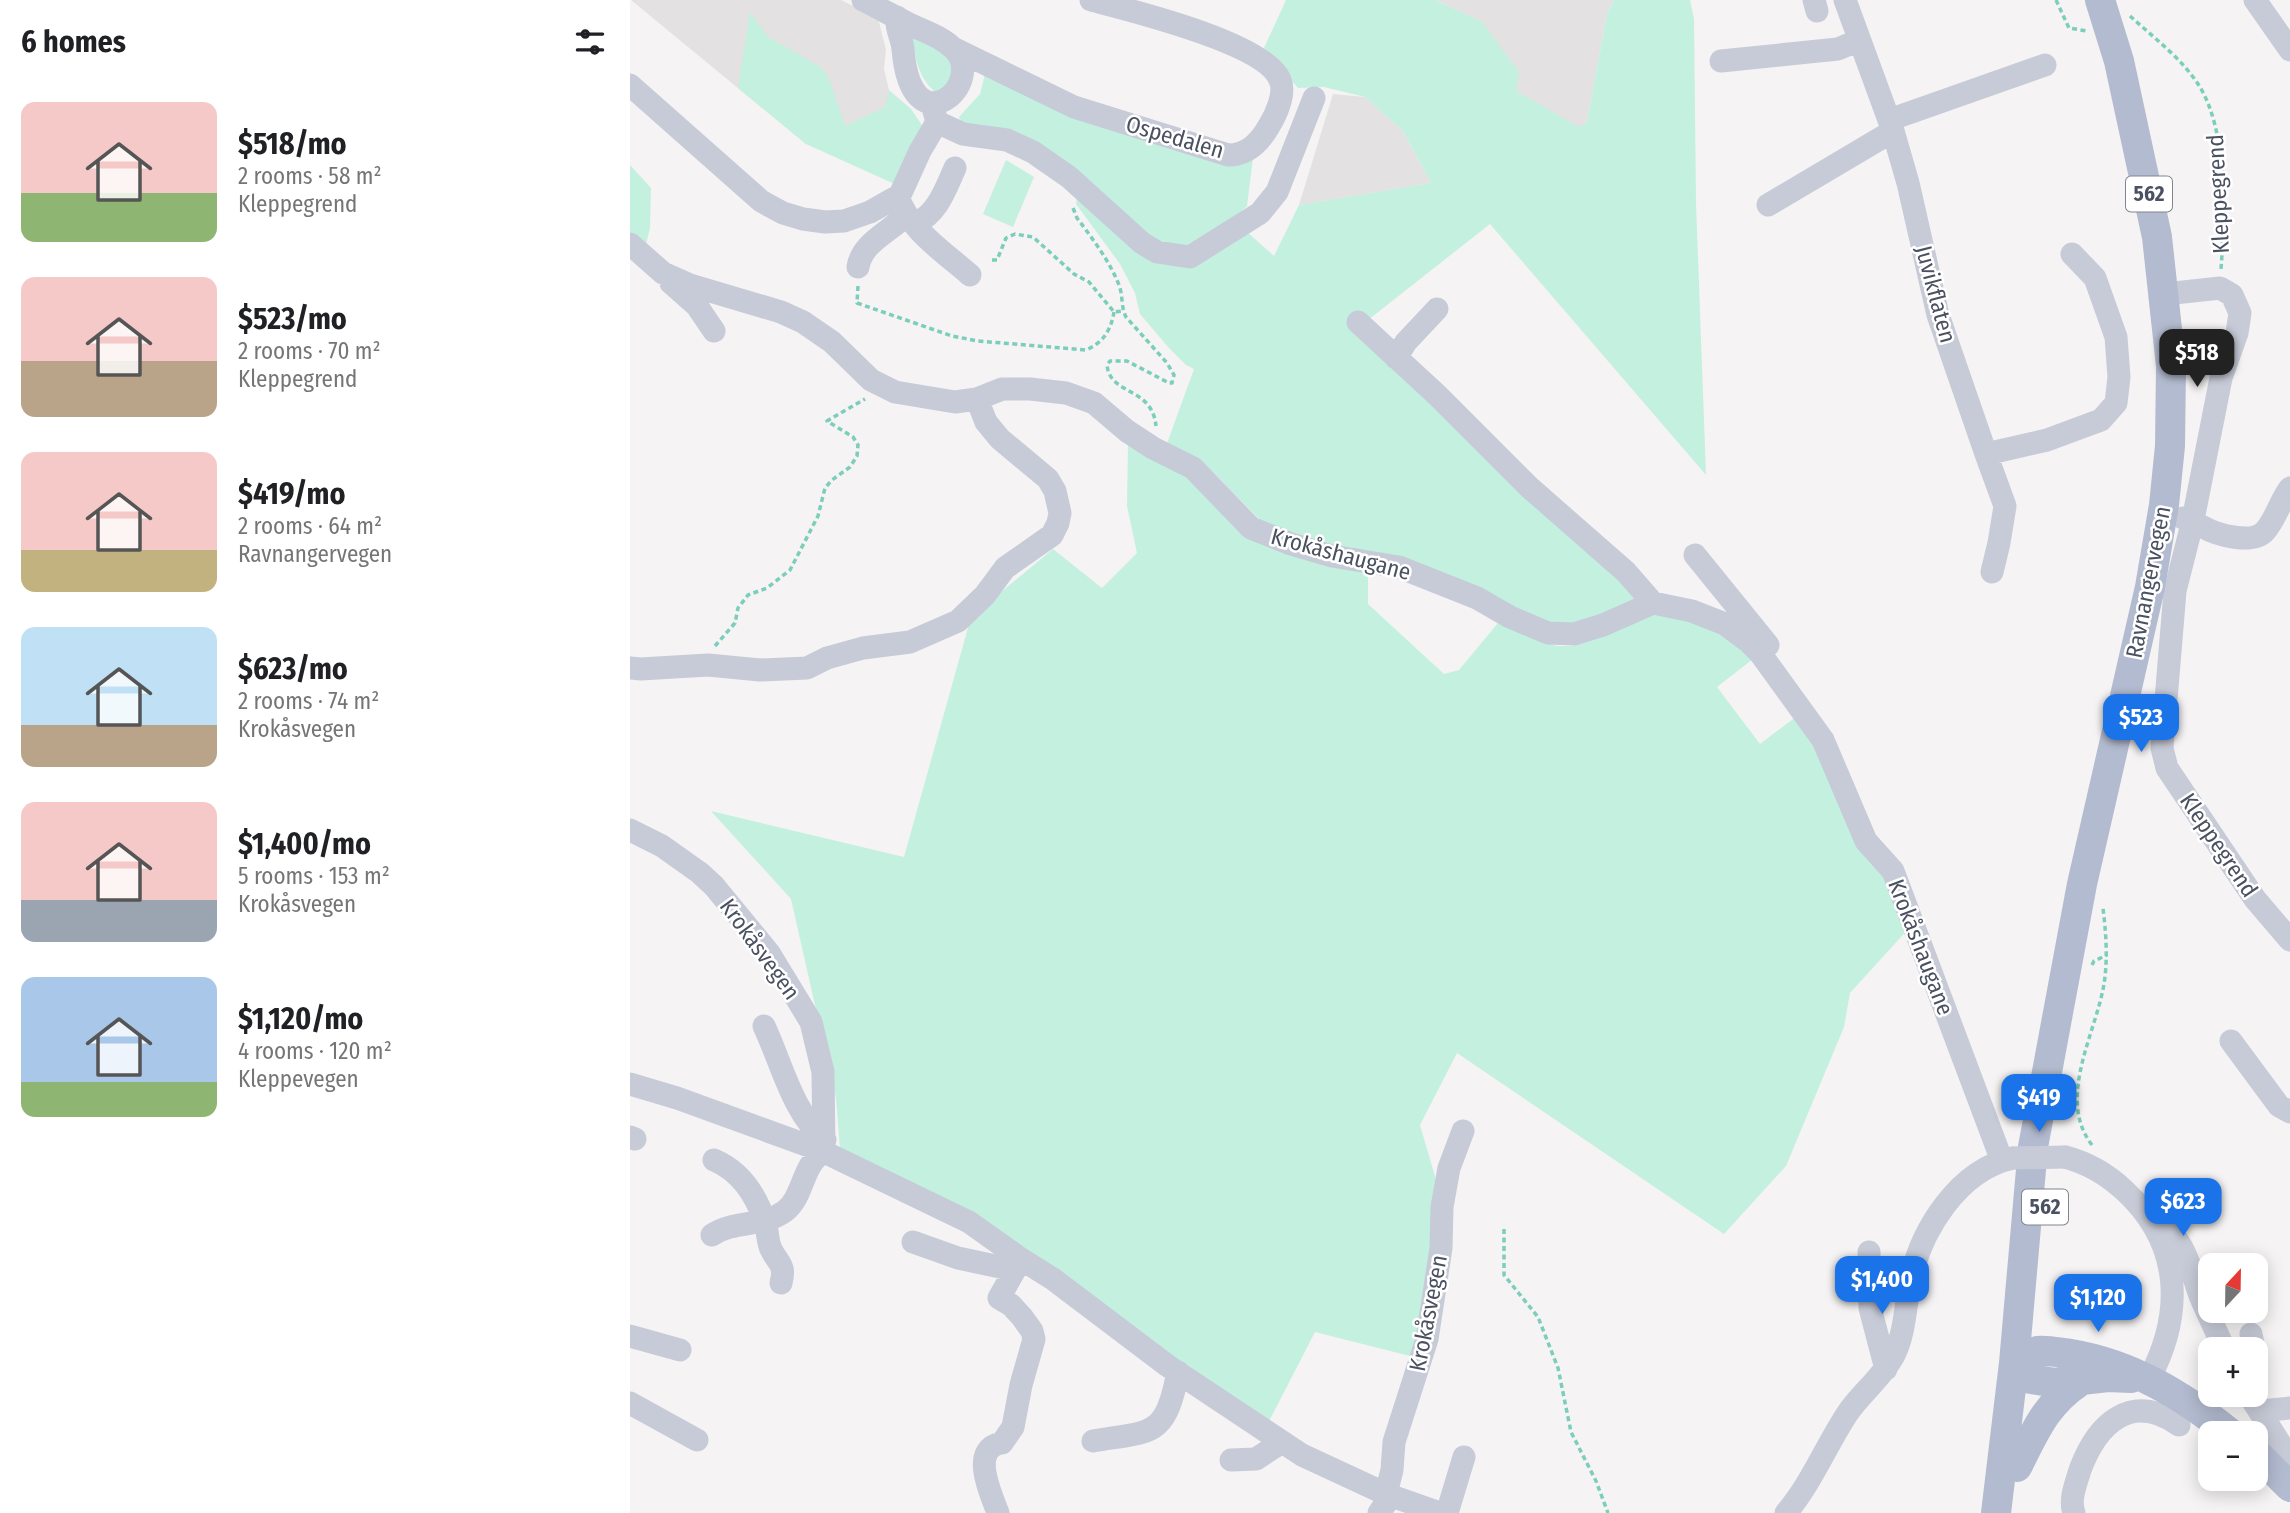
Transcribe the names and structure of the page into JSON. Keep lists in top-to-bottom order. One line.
{"streets":{"main road":["562","Ravnangervegen"],"street":["Ospedalen","Kleppegrend","Juvikflaten","Krokåshaugane","Krokåsvegen"]},"crossings":[["Kleppegrend","Ravnangervegen"]],"north":"top","page":{"heading":"6 homes","list":[{"name":"$518/mo","note":"2 rooms · 58 m² · Kleppegrend"},{"name":"$523/mo","note":"2 rooms · 70 m² · Kleppegrend"},{"name":"$419/mo","note":"2 rooms · 64 m² · Ravnangervegen"},{"name":"$623/mo","note":"2 rooms · 74 m² · Krokåsvegen"},{"name":"$1,400/mo","note":"5 rooms · 153 m² · Krokåsvegen"},{"name":"$1,120/mo","note":"4 rooms · 120 m² · Kleppevegen"}],"price":["$518","$523","$419","$623","$1,400","$1,120"],"map_buttons":["+","−"]}}
